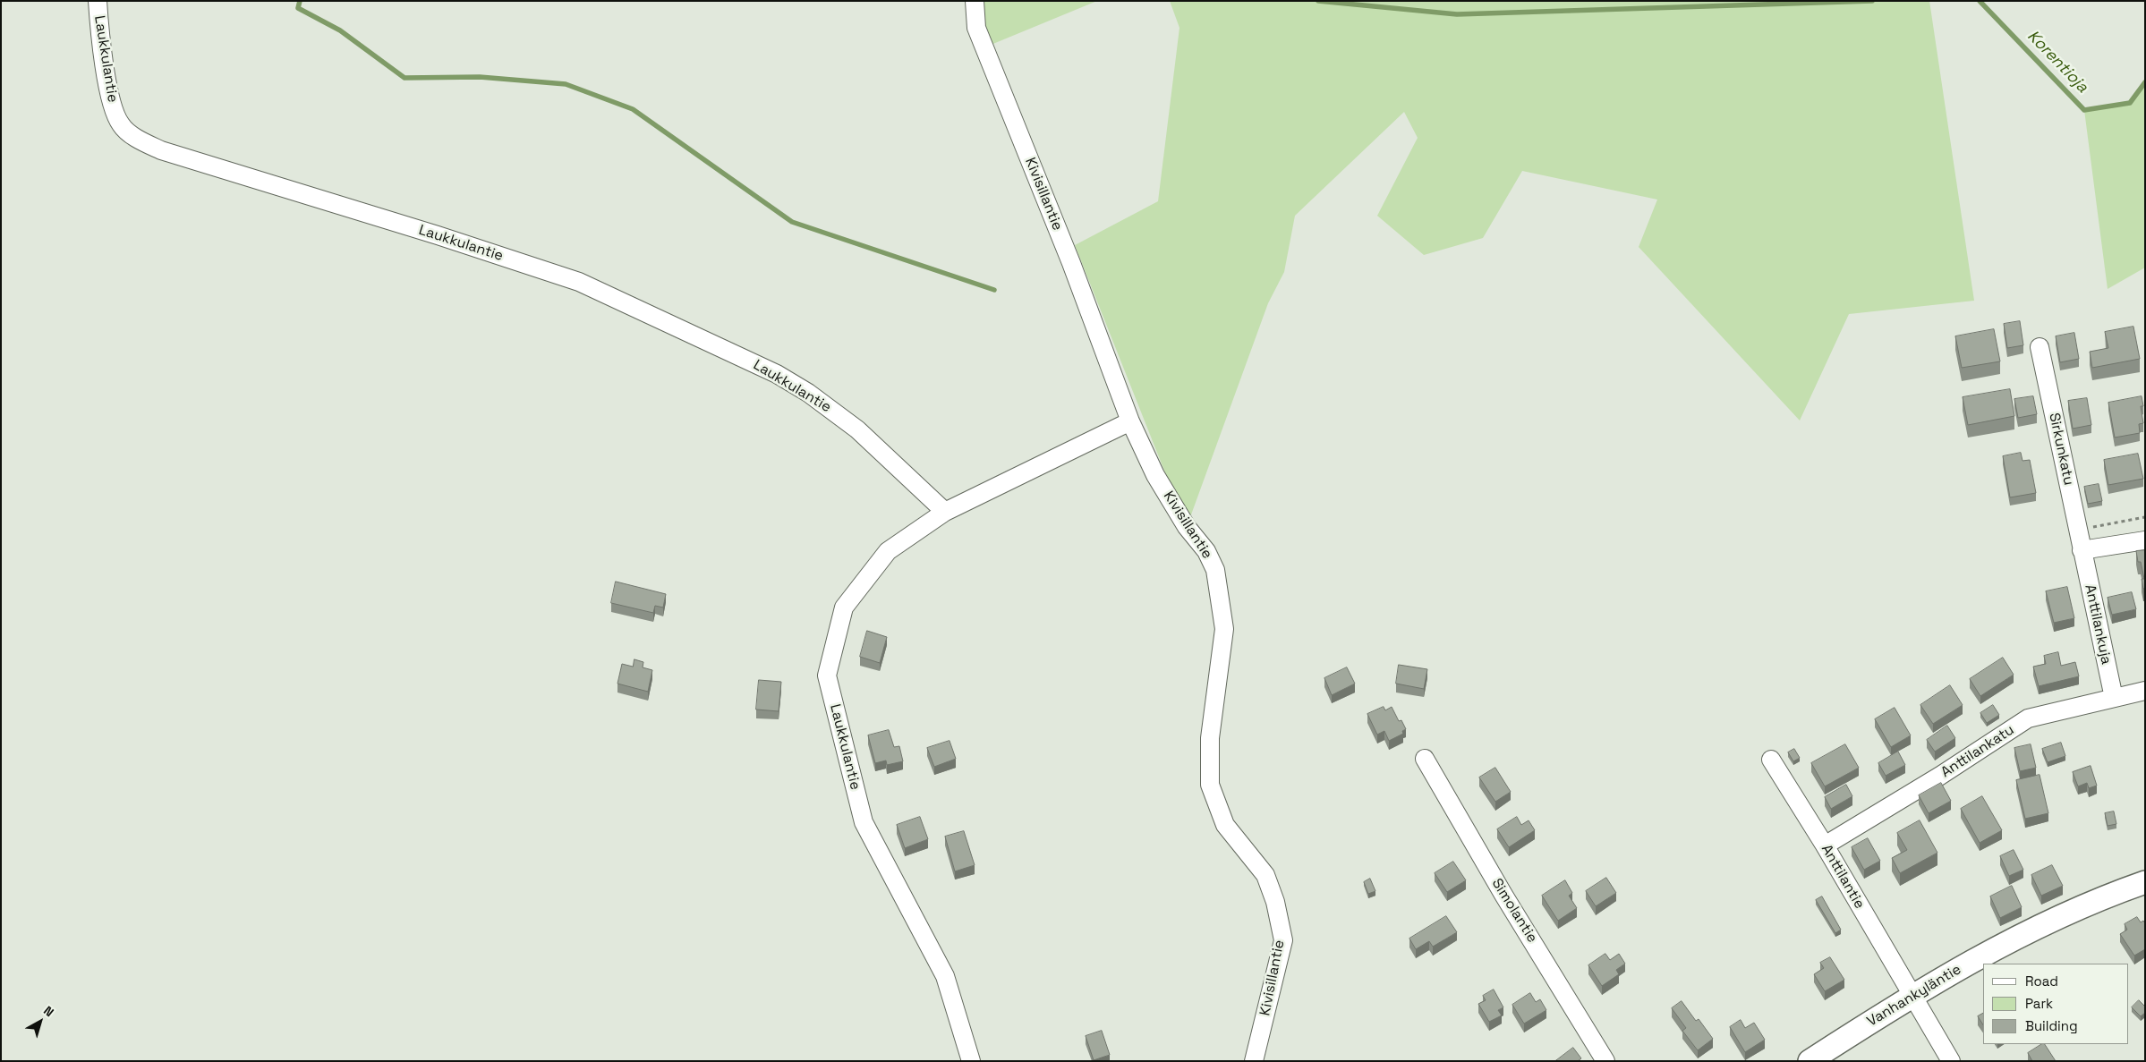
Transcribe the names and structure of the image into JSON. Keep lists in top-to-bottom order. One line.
{"streets":{"street":["Laukkulantie","Kivisillantie","Sirkunkatu","Anttilankuja","Anttilankatu","Anttilantie","Simolantie","Vanhankyläntie"]},"crossings":[["Sirkunkatu","Anttilankuja"],["Anttilankuja","Anttilankatu"],["Anttilankatu","Anttilantie"],["Anttilantie","Vanhankyläntie"]],"water":["Korentioja"],"legend":["Road","Park","Building"],"north":"top right"}
